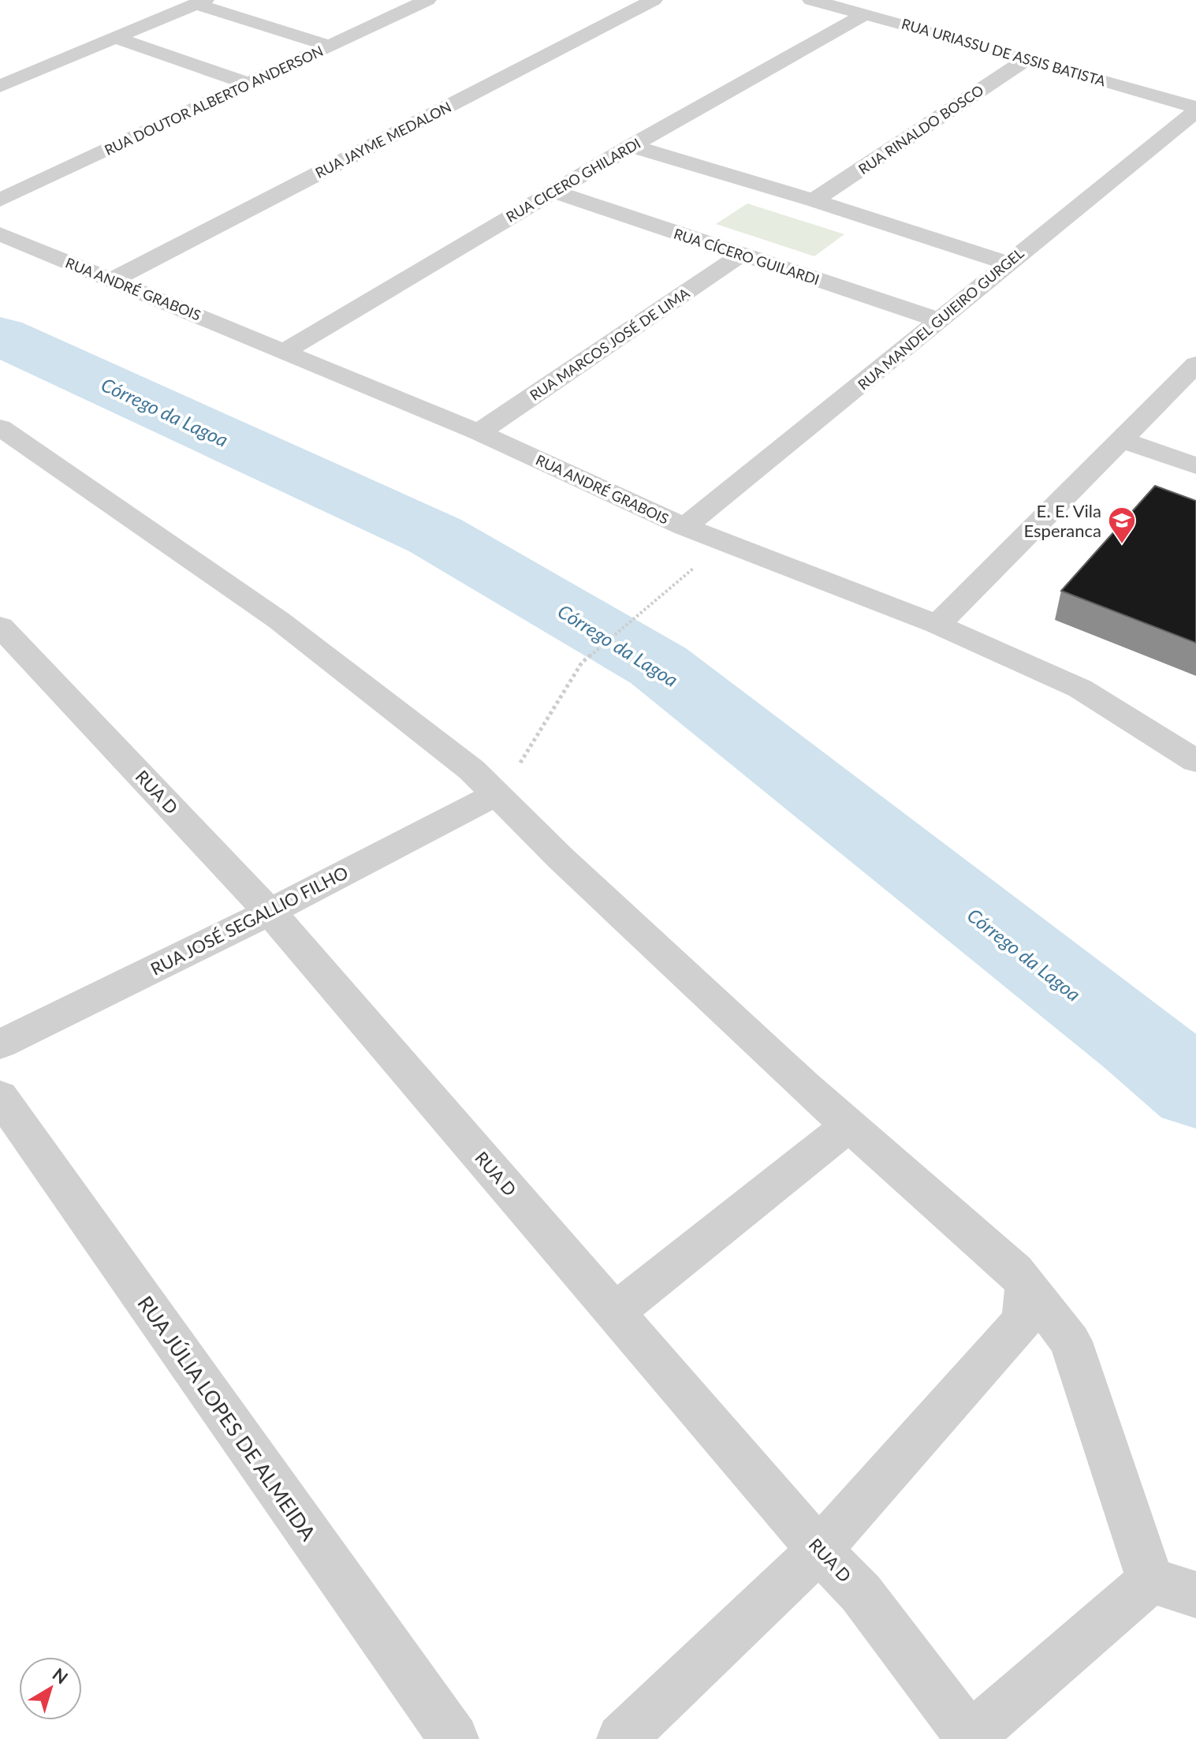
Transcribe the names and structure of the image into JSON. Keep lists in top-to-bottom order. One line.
{"streets":{"street":["RUA URIASSU DE ASSIS BATISTA","RUA DOUTOR ALBERTO ANDERSON","RUA RINALDO BOSCO","RUA JAYME MEDALON","RUA CICERO GHILARDI","RUA CÍCERO GUILARDI","RUA ANDRÉ GRABOIS","RUA MANDEL GUIEIRO GURGEL","RUA MARCOS JOSÉ DE LIMA","RUA D","RUA JOSÉ SEGALLIO FILHO","RUA JÚLIA LOPES DE ALMEIDA"]},"crossings":[["RUA URIASSU DE ASSIS BATISTA","RUA RINALDO BOSCO"],["RUA URIASSU DE ASSIS BATISTA","RUA CICERO GHILARDI"],["RUA URIASSU DE ASSIS BATISTA","RUA MANDEL GUIEIRO GURGEL"],["RUA JAYME MEDALON","RUA ANDRÉ GRABOIS"],["RUA CICERO GHILARDI","RUA CÍCERO GUILARDI"],["RUA CICERO GHILARDI","RUA ANDRÉ GRABOIS"],["RUA CÍCERO GUILARDI","RUA MANDEL GUIEIRO GURGEL"],["RUA CÍCERO GUILARDI","RUA MARCOS JOSÉ DE LIMA"],["RUA ANDRÉ GRABOIS","RUA MANDEL GUIEIRO GURGEL"],["RUA ANDRÉ GRABOIS","RUA MARCOS JOSÉ DE LIMA"],["RUA D","RUA JOSÉ SEGALLIO FILHO"]],"water":["Córrego da Lagoa"],"places":{"school or university":["E. E. Vila Esperanca"]},"north":"top right"}
